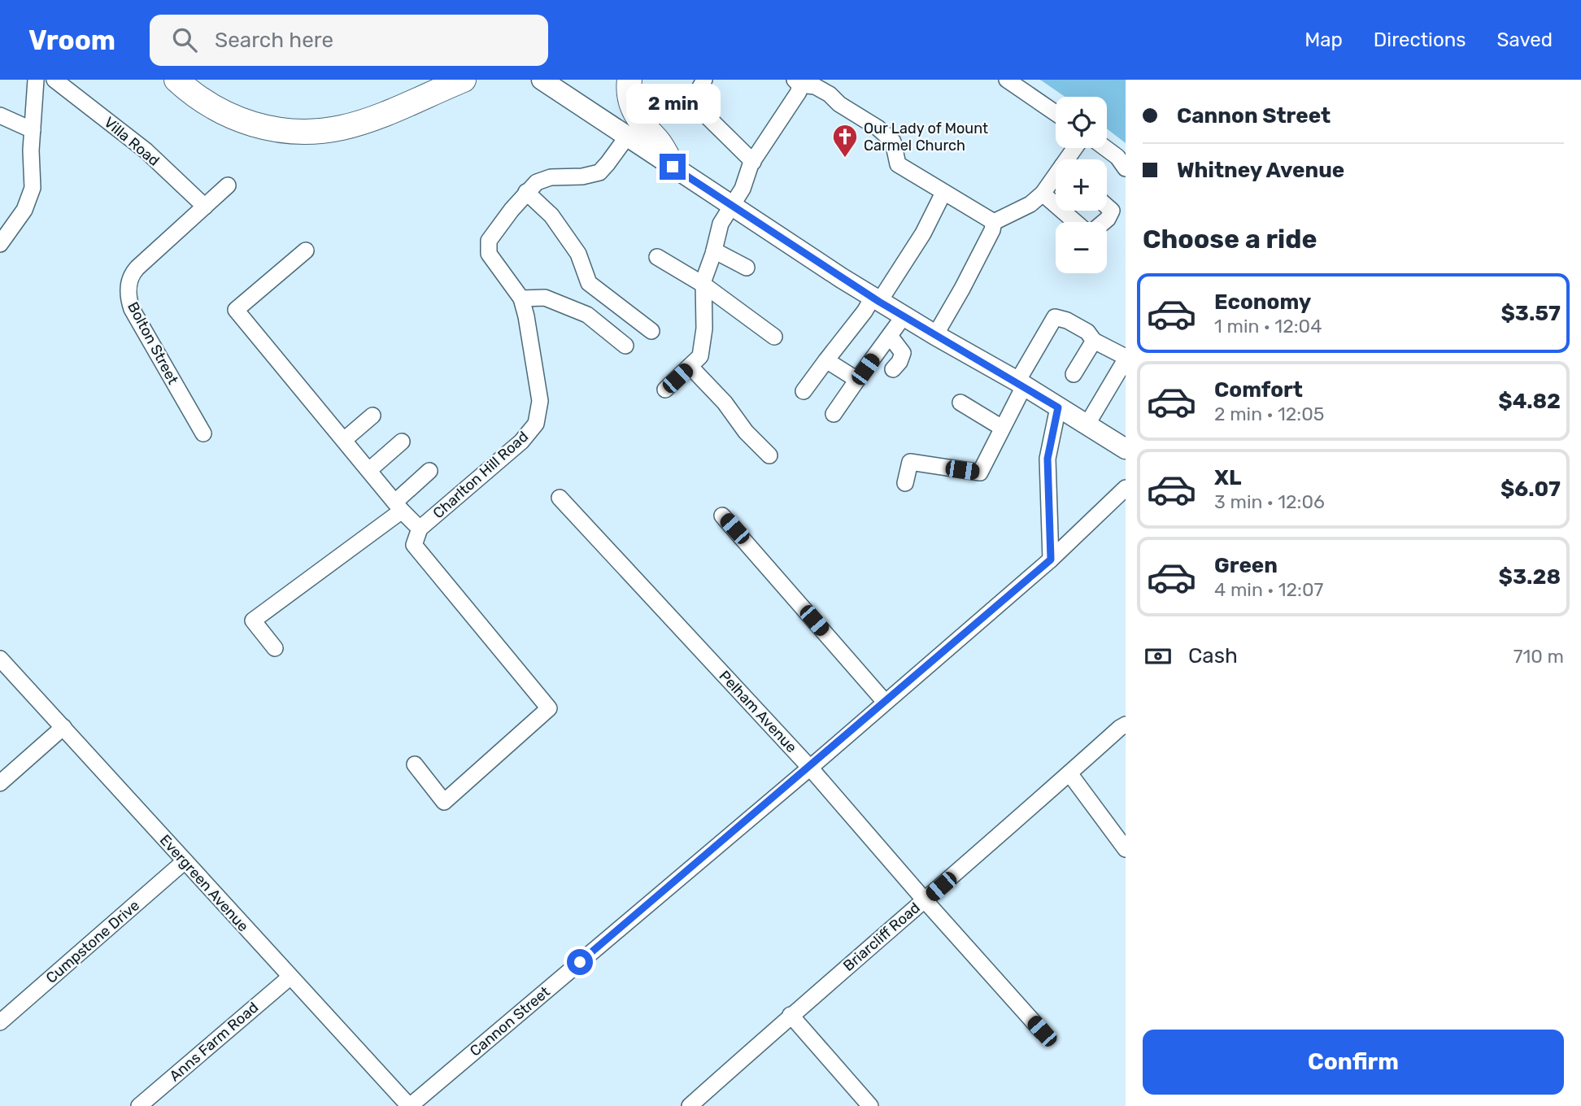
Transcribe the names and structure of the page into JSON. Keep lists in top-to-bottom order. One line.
{"streets":{"street":["Villa Road","Bolton Street","Charlton Hill Road","Pelham Avenue","Evergreen Avenue","Briarcliff Road","Cumpstone Drive","Cannon Street","Anns Farm Road"]},"crossings":[["Villa Road","Bolton Street"],["Pelham Avenue","Briarcliff Road"],["Pelham Avenue","Cannon Street"],["Evergreen Avenue","Cumpstone Drive"],["Evergreen Avenue","Cannon Street"],["Evergreen Avenue","Anns Farm Road"]],"places":{"church":["Our Lady of Mount Carmel Church"]},"page":{"header":"Vroom","search":"Search here","nav":["Map","Directions","Saved"],"banner":["Cannon Street","Whitney Avenue"],"bubble":"2 min","map_buttons":["+","−"],"heading":"Choose a ride","list":[{"name":"Economy","note":"1 min · 12:04","value":"$3.57"},{"name":"Comfort","note":"2 min · 12:05","value":"$4.82"},{"name":"XL","note":"3 min · 12:06","value":"$6.07"},{"name":"Green","note":"4 min · 12:07","value":"$3.28"}],"pay":["Cash","710 m"],"buttons":"Confirm"}}
